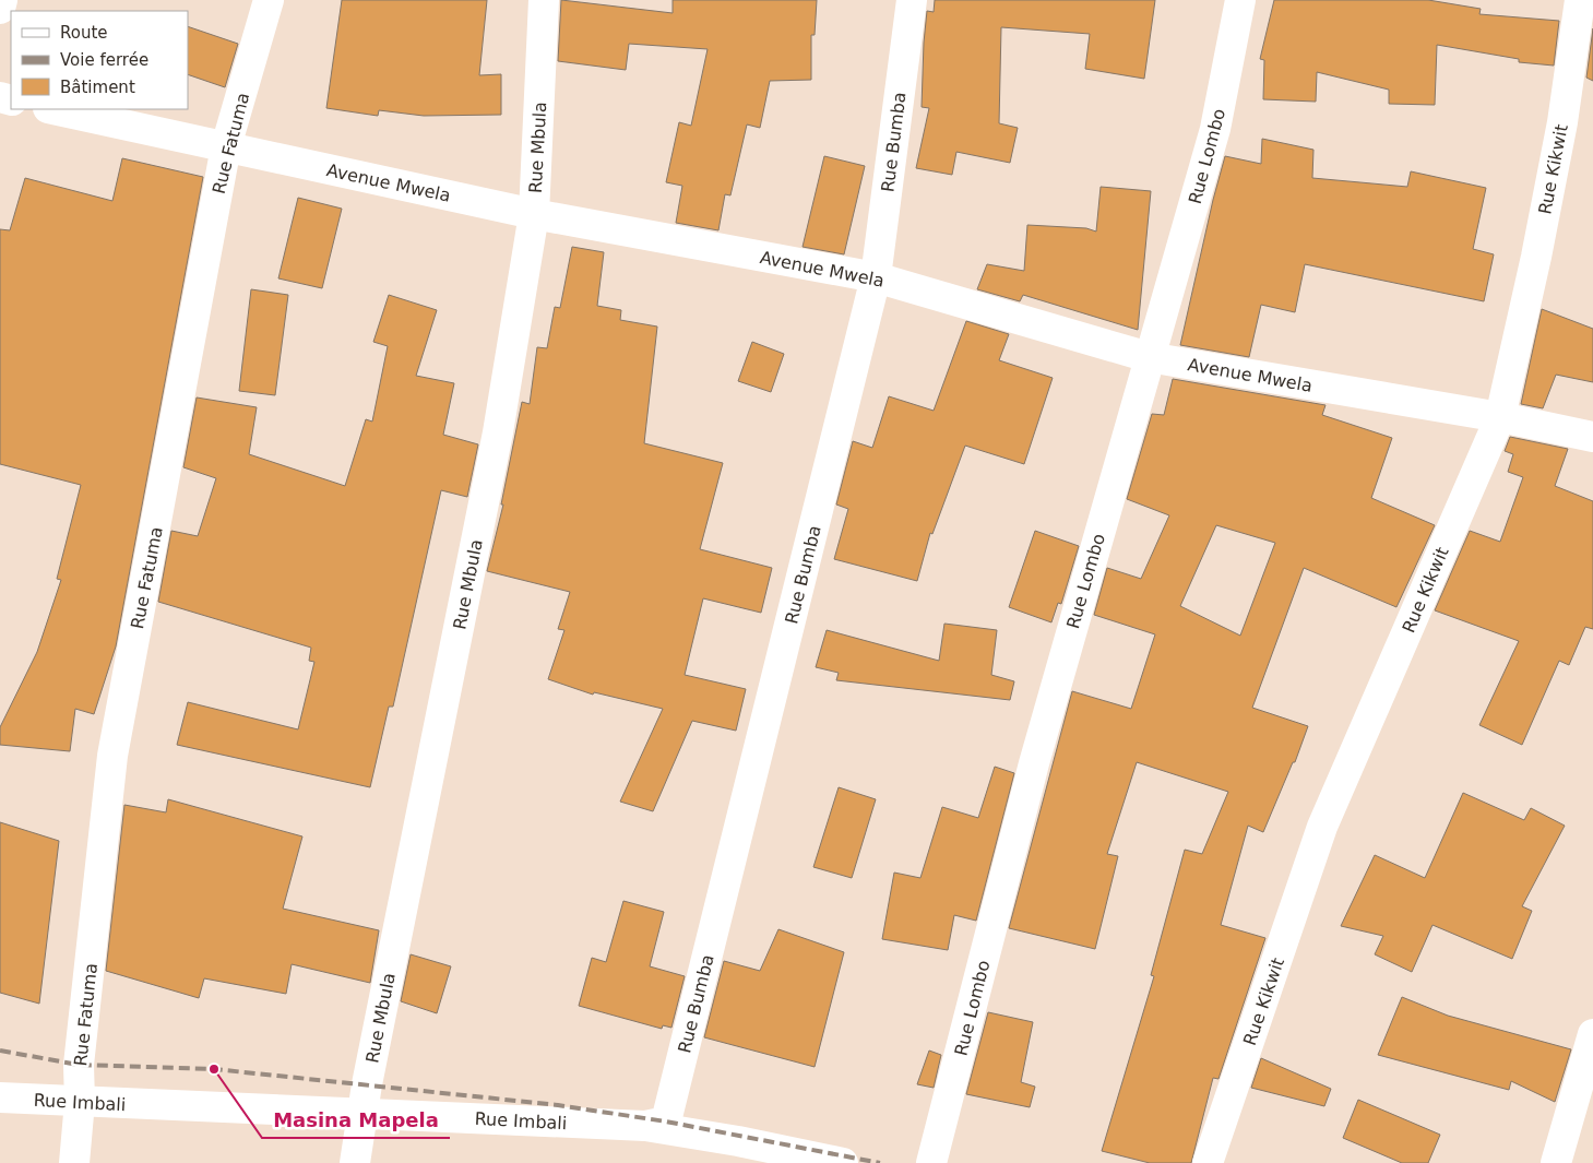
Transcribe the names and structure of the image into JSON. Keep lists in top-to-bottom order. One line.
{"streets":{"street":["Rue Bumba","Rue Fatuma","Rue Mbula","Rue Lombo","Rue Kikwit","Avenue Mwela","Rue Imbali"]},"crossings":[["Rue Bumba","Avenue Mwela"],["Rue Bumba","Rue Imbali"],["Rue Fatuma","Avenue Mwela"],["Rue Fatuma","Rue Imbali"],["Rue Mbula","Avenue Mwela"],["Rue Mbula","Rue Imbali"],["Rue Lombo","Avenue Mwela"],["Rue Kikwit","Avenue Mwela"]],"places":["Masina Mapela"],"legend":["Route","Voie ferrée","Bâtiment"]}
